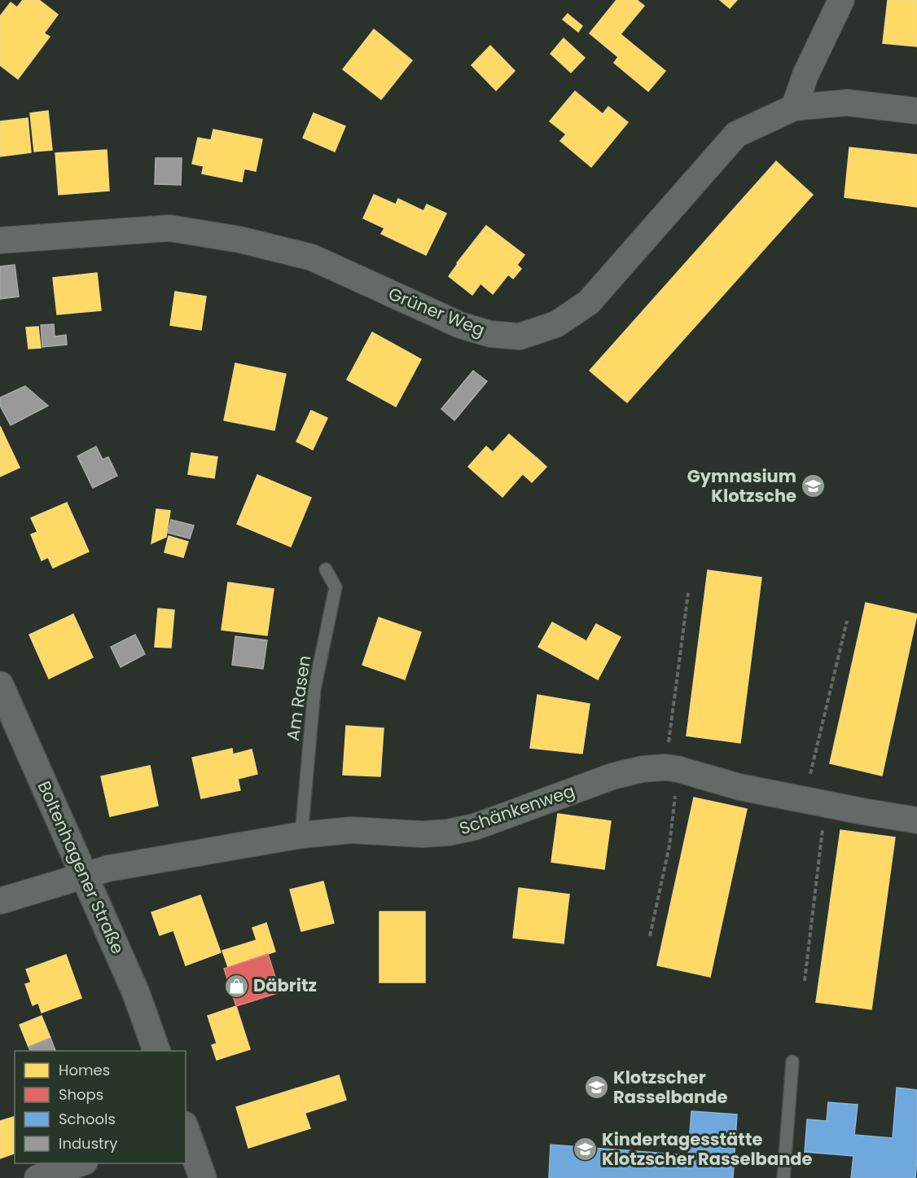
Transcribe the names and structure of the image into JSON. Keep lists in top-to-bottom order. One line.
{"streets":{"street":["Grüner Weg","Schänkenweg","Boltenhagener Straße"],"lane":["Am Rasen"]},"crossings":[["Am Rasen","Schänkenweg"],["Schänkenweg","Boltenhagener Straße"]],"places":{"school or university":["Gymnasium Klotzsche","Klotzscher Rasselbande","Kindertagesstätte Klotzscher Rasselbande"],"shop":["Däbritz"]},"legend":["Homes","Shops","Schools","Industry"]}
